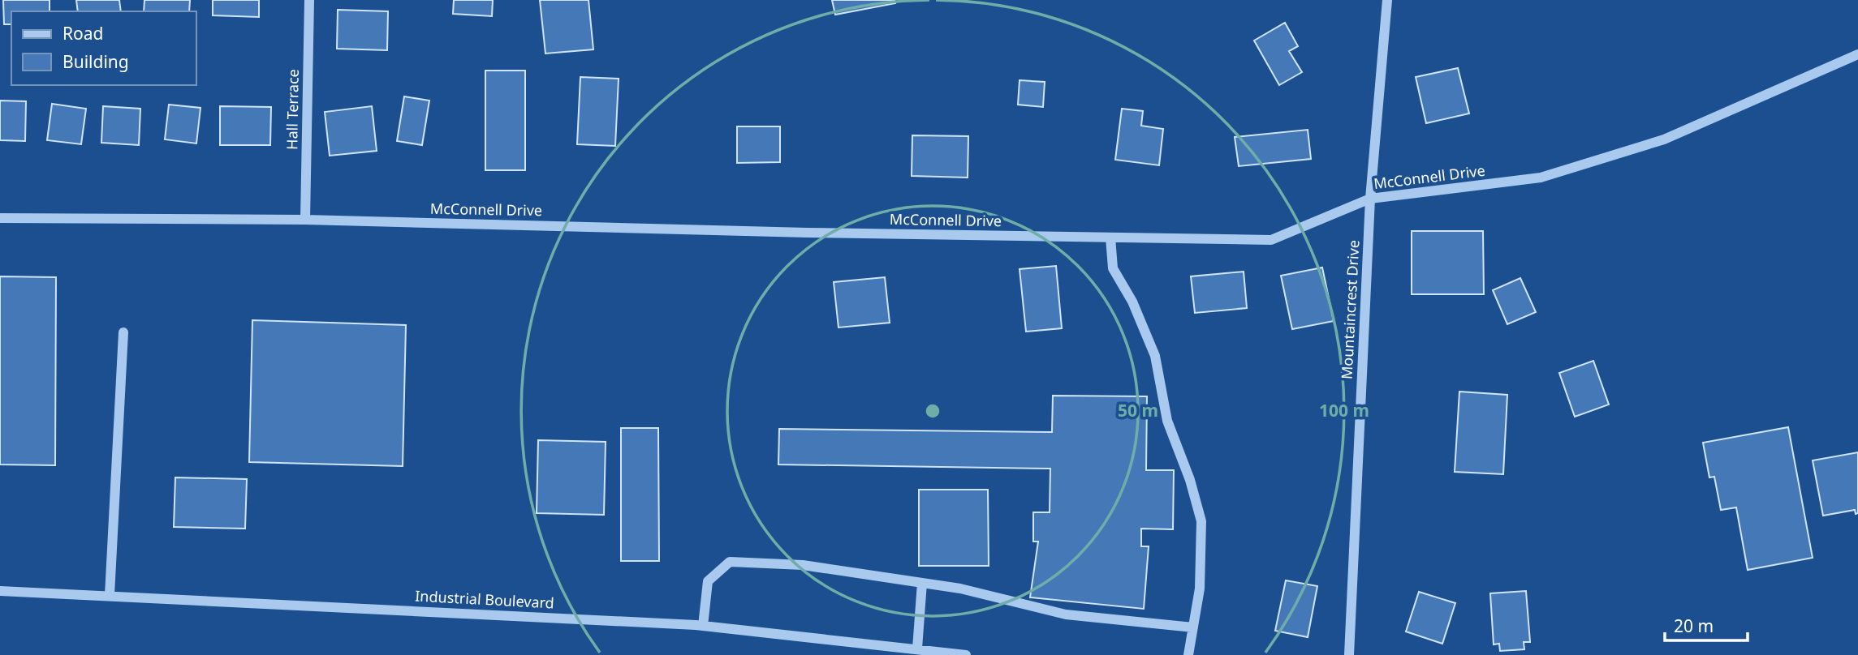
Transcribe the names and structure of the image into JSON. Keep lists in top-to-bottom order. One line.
{"streets":{"street":["Hall Terrace","McConnell Drive","Mountaincrest Drive","Industrial Boulevard"]},"crossings":[["Hall Terrace","McConnell Drive"],["McConnell Drive","Mountaincrest Drive"]],"legend":["Road","Building"],"scale_bar":"20 m","rings":["50 m","100 m"]}
